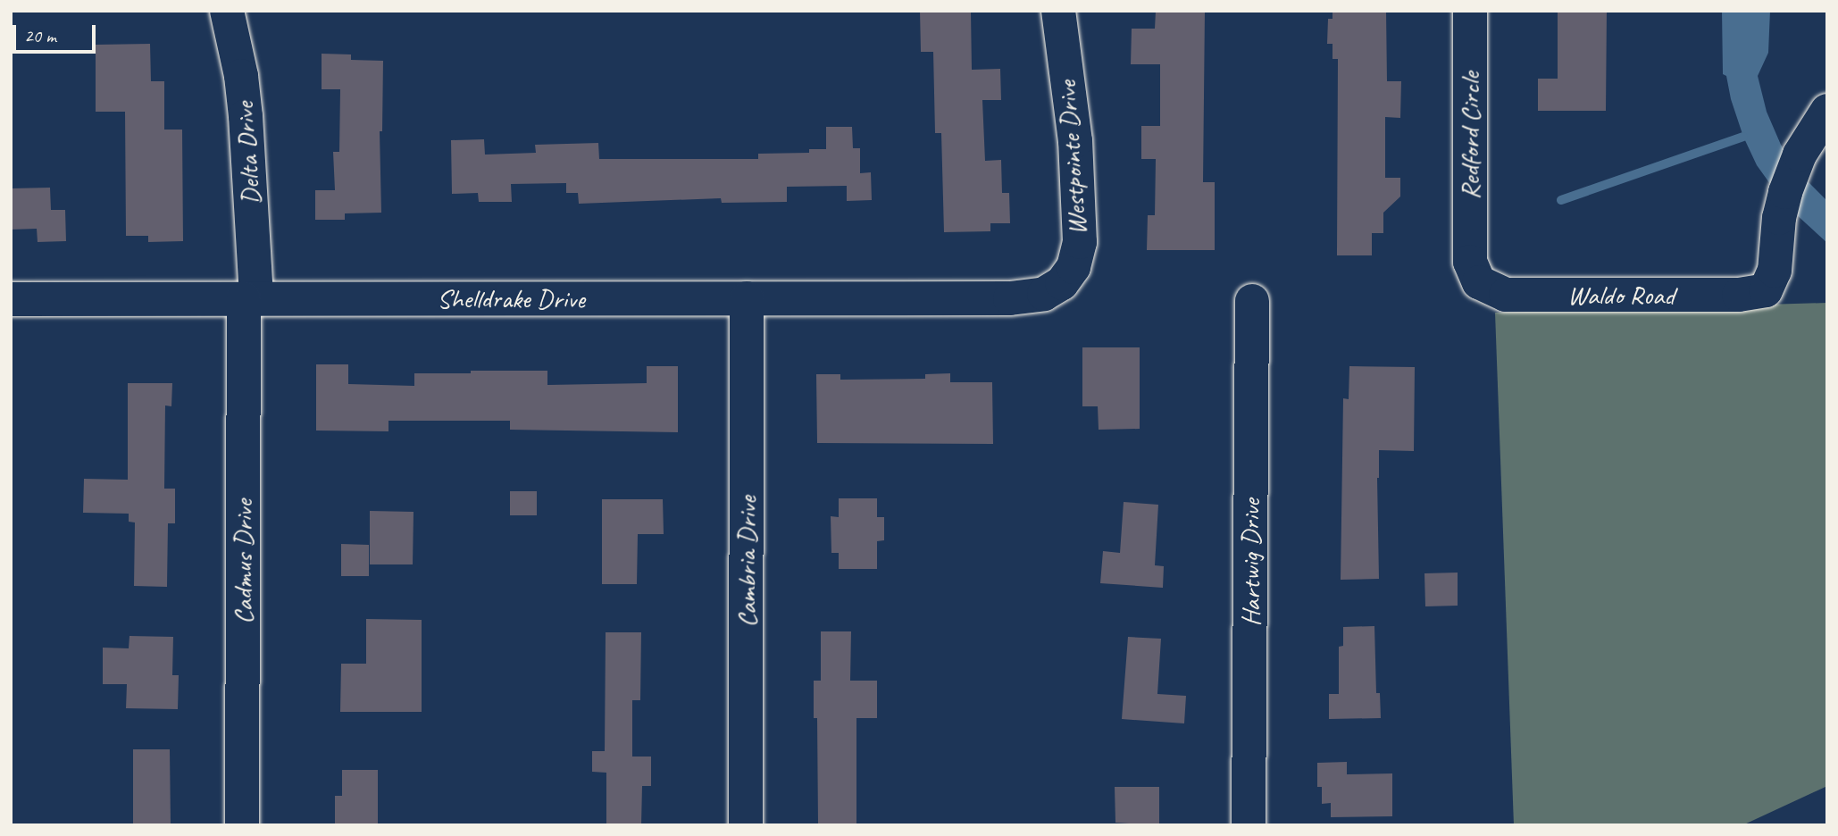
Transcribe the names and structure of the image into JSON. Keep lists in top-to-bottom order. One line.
{"streets":{"street":["Redford Circle","Delta Drive","Westpointe Drive","Waldo Road","Shelldrake Drive","Cadmus Drive","Cambria Drive","Hartwig Drive"]},"crossings":[["Redford Circle","Waldo Road"],["Delta Drive","Shelldrake Drive"],["Delta Drive","Cadmus Drive"],["Westpointe Drive","Shelldrake Drive"],["Shelldrake Drive","Cadmus Drive"],["Shelldrake Drive","Cambria Drive"]],"scale_bar":"20 m"}
